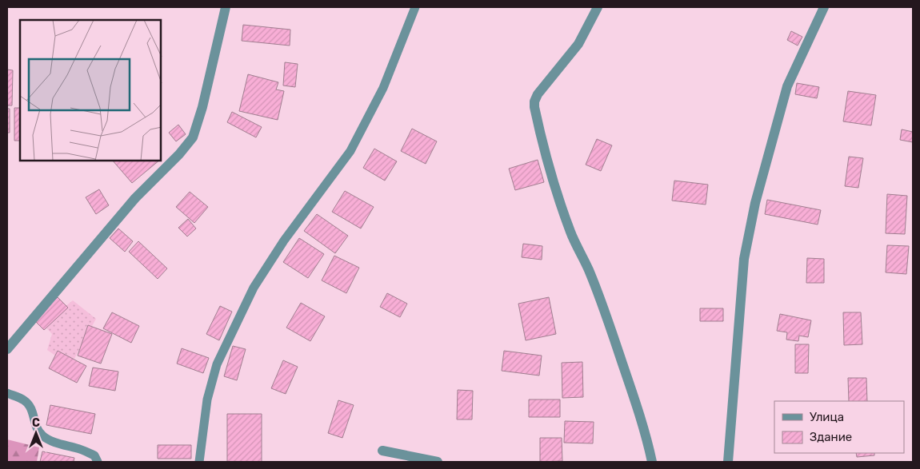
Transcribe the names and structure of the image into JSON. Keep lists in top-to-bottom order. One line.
{"legend":["Улица","Здание"],"north":"top"}
